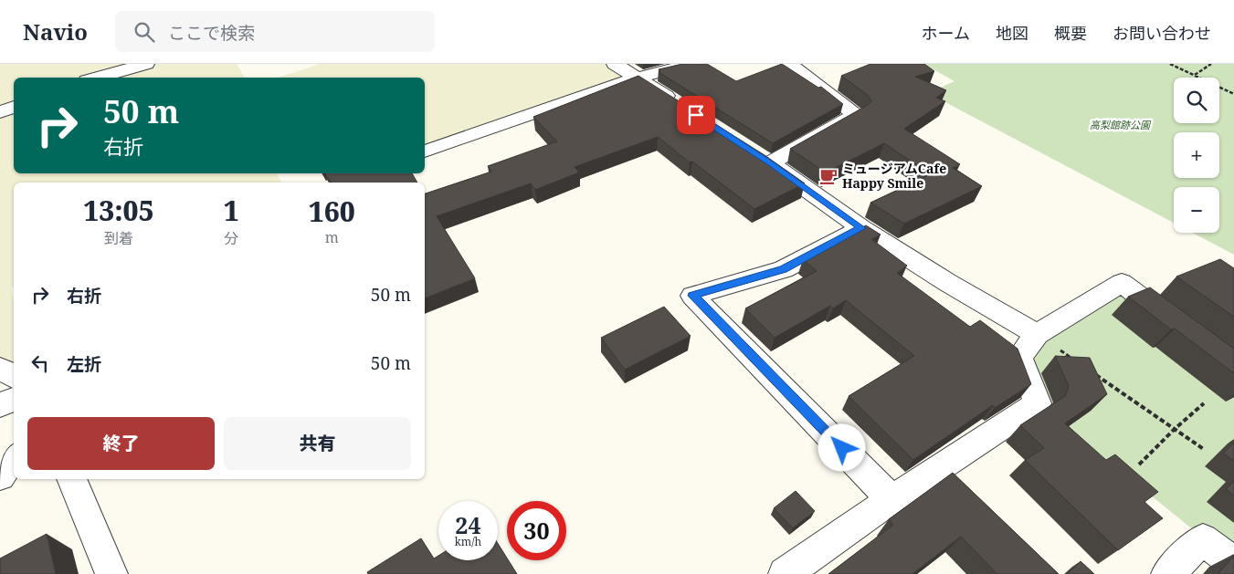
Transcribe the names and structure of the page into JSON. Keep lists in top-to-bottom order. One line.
{"parks":["高梨館跡公園"],"places":{"cafe":["ミュージアムCafe Happy Smile"]},"page":{"header":"Navio","search":"ここで検索","nav":["ホーム","地図","概要","お問い合わせ"],"map_buttons":["+","−"],"turn":["50 m","右折"],"eta":["13:05","到着","1","分","160","m"],"list":[{"name":"右折","value":"50 m"},{"name":"左折","value":"50 m"}],"buttons":["終了","共有"],"speed":"24 km/h","limit":"30"}}
